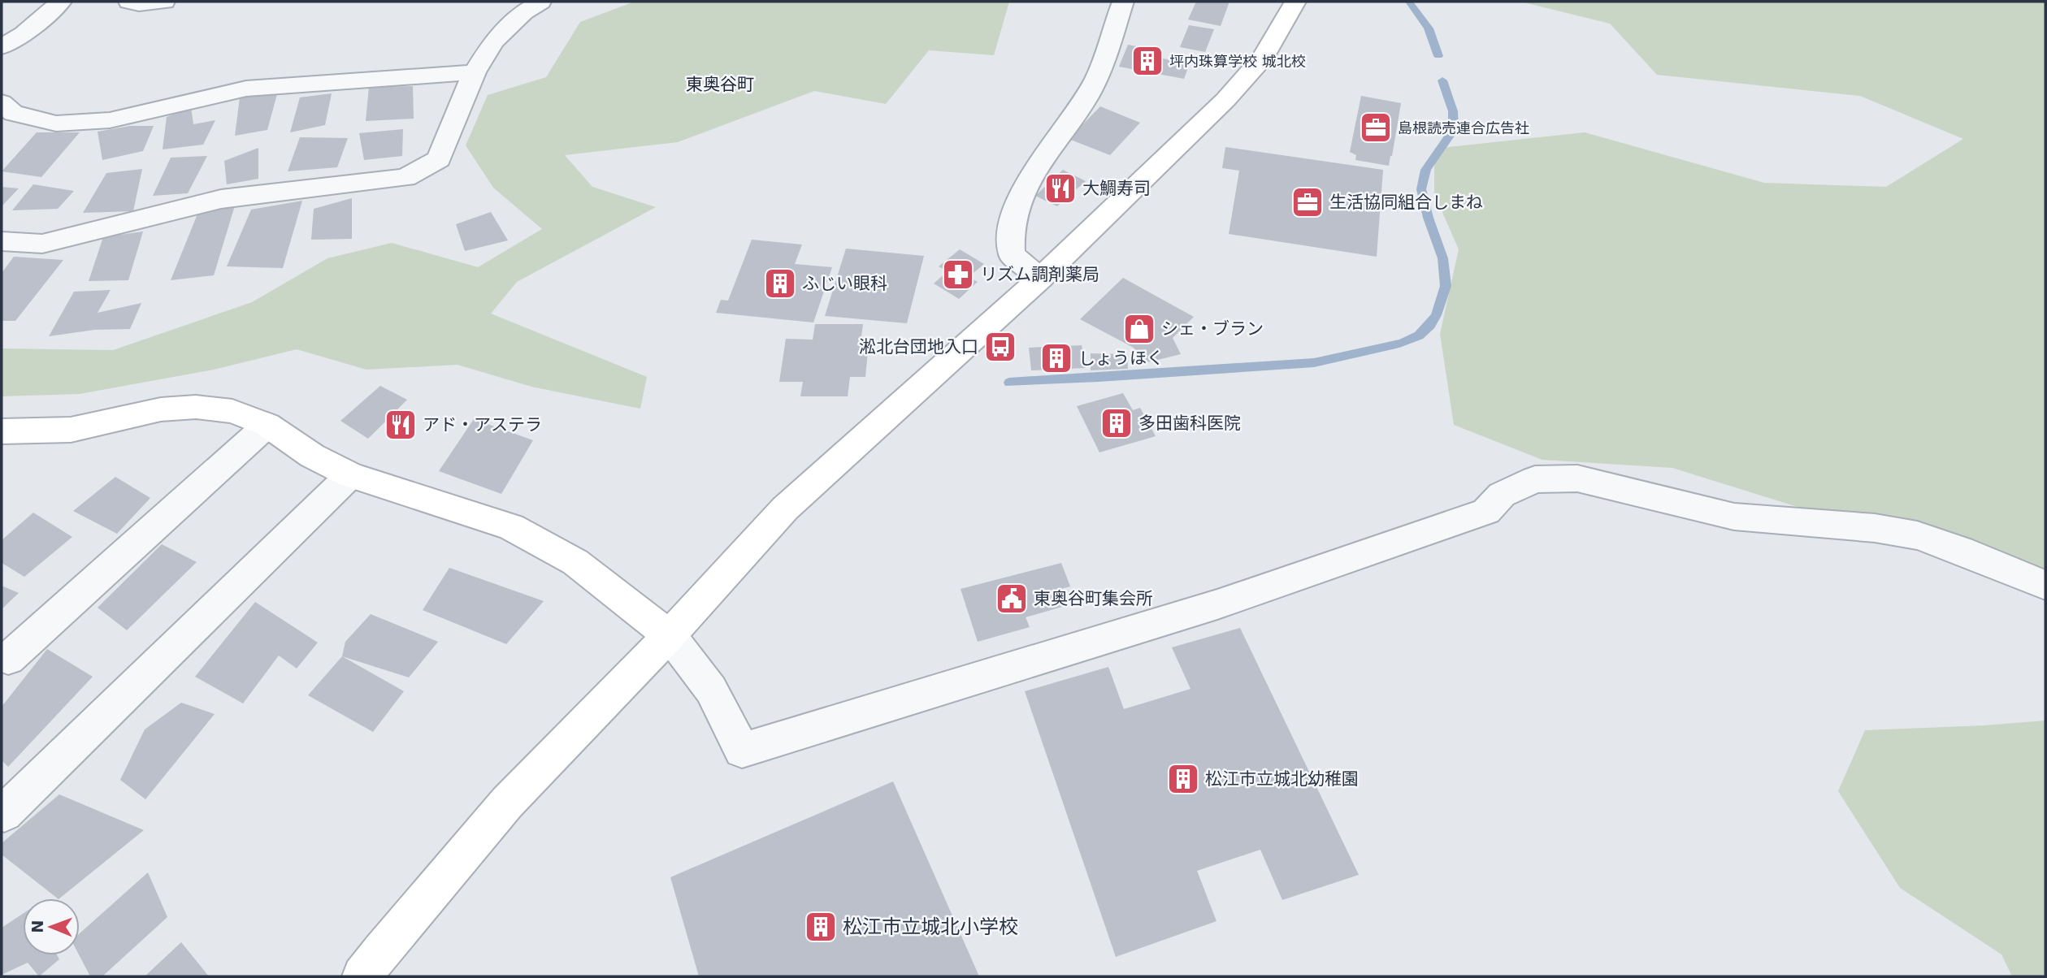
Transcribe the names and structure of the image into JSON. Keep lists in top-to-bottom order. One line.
{"districts":["東奥谷町"],"places":{"building":["坪内珠算学校 城北校","ふじい眼科","しょうほく","多田歯科医院","松江市立城北幼稚園","松江市立城北小学校"],"office":["島根読売連合広告社","生活協同組合しまね"],"restaurant":["大鯛寿司","アド・アステラ"],"pharmacy":["リズム調剤薬局"],"shop":["シェ・ブラン"],"bus stop":["淞北台団地入口"],"public building":["東奥谷町集会所"]},"north":"left"}
